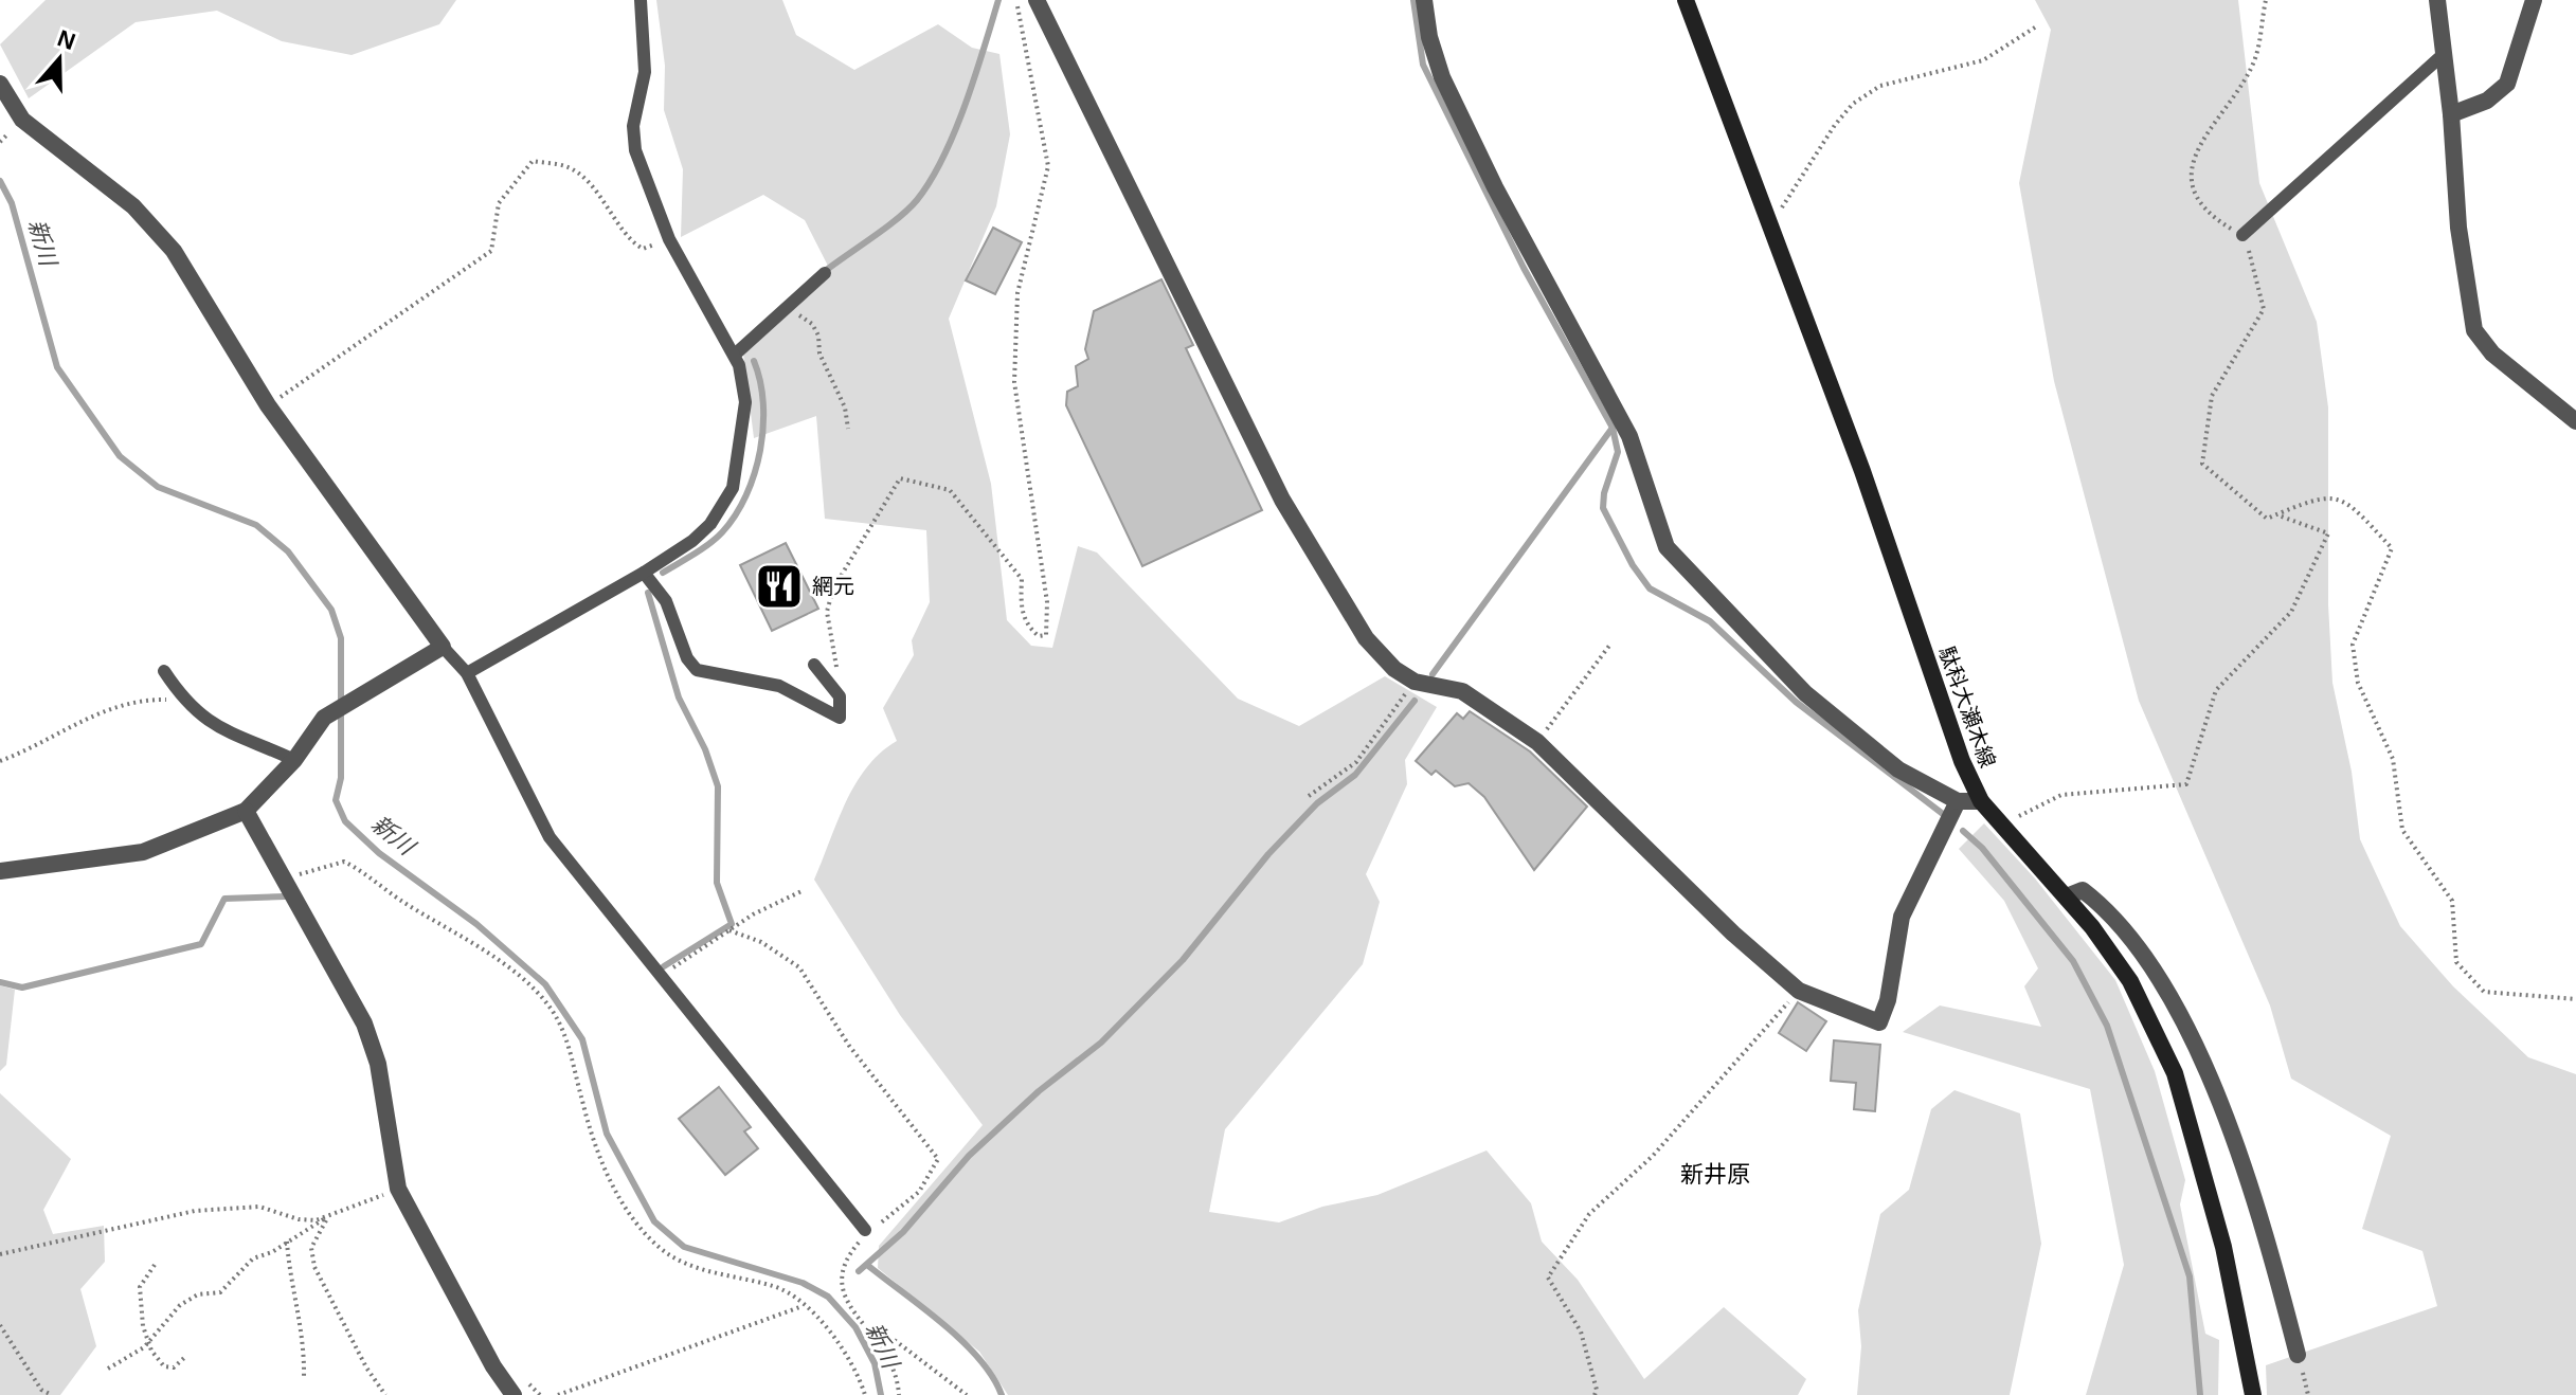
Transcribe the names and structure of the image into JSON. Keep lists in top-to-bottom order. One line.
{"streets":{"main road":["駄科大瀬木線"]},"districts":["新井原"],"water":["新川"],"places":{"restaurant":["網元"]},"north":"top"}
